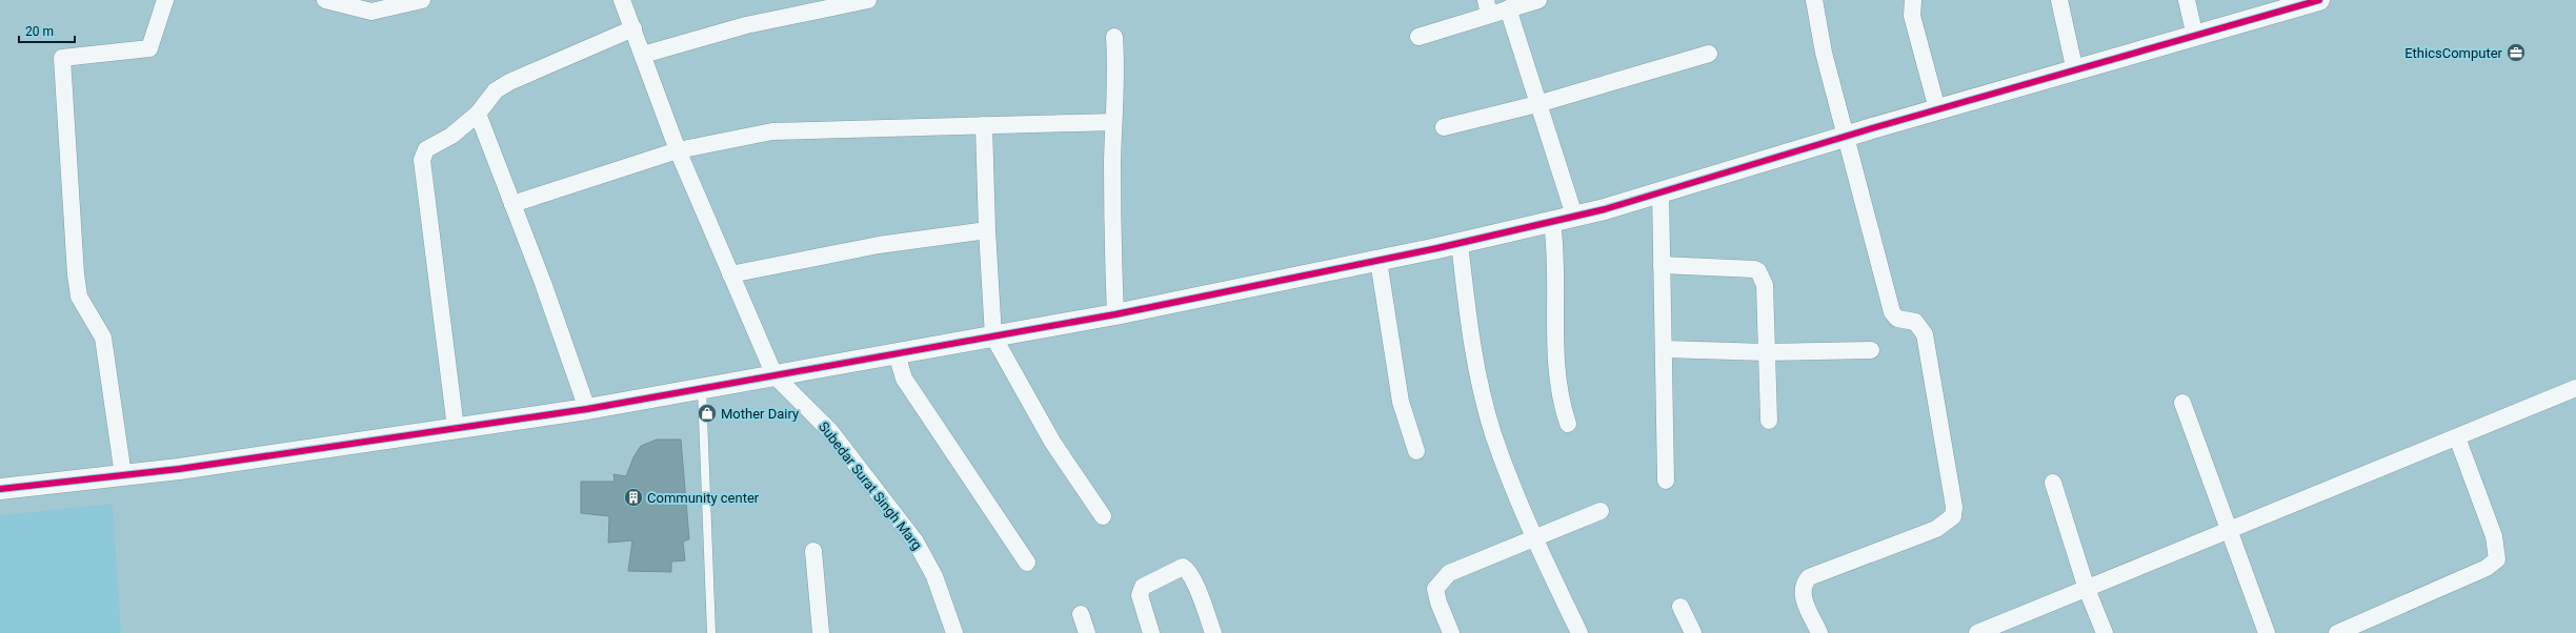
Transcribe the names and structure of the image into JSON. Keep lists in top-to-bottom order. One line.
{"streets":{"street":["Subedar Surat Singh Marg"]},"places":{"office":["EthicsComputer"],"shop":["Mother Dairy"],"building":["Community center"]},"scale_bar":"20 m"}
